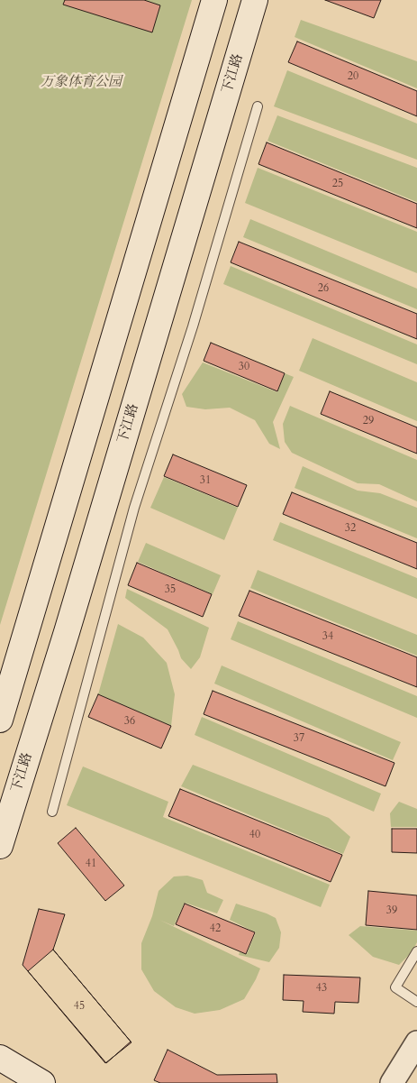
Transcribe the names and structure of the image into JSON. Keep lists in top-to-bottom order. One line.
{"streets":{"main road":["下江路"]},"parks":["万象体育公园"],"house_numbers":["20","25","26","30","29","31","32","35","34","36","37","40","41","39","42","43","45"]}
